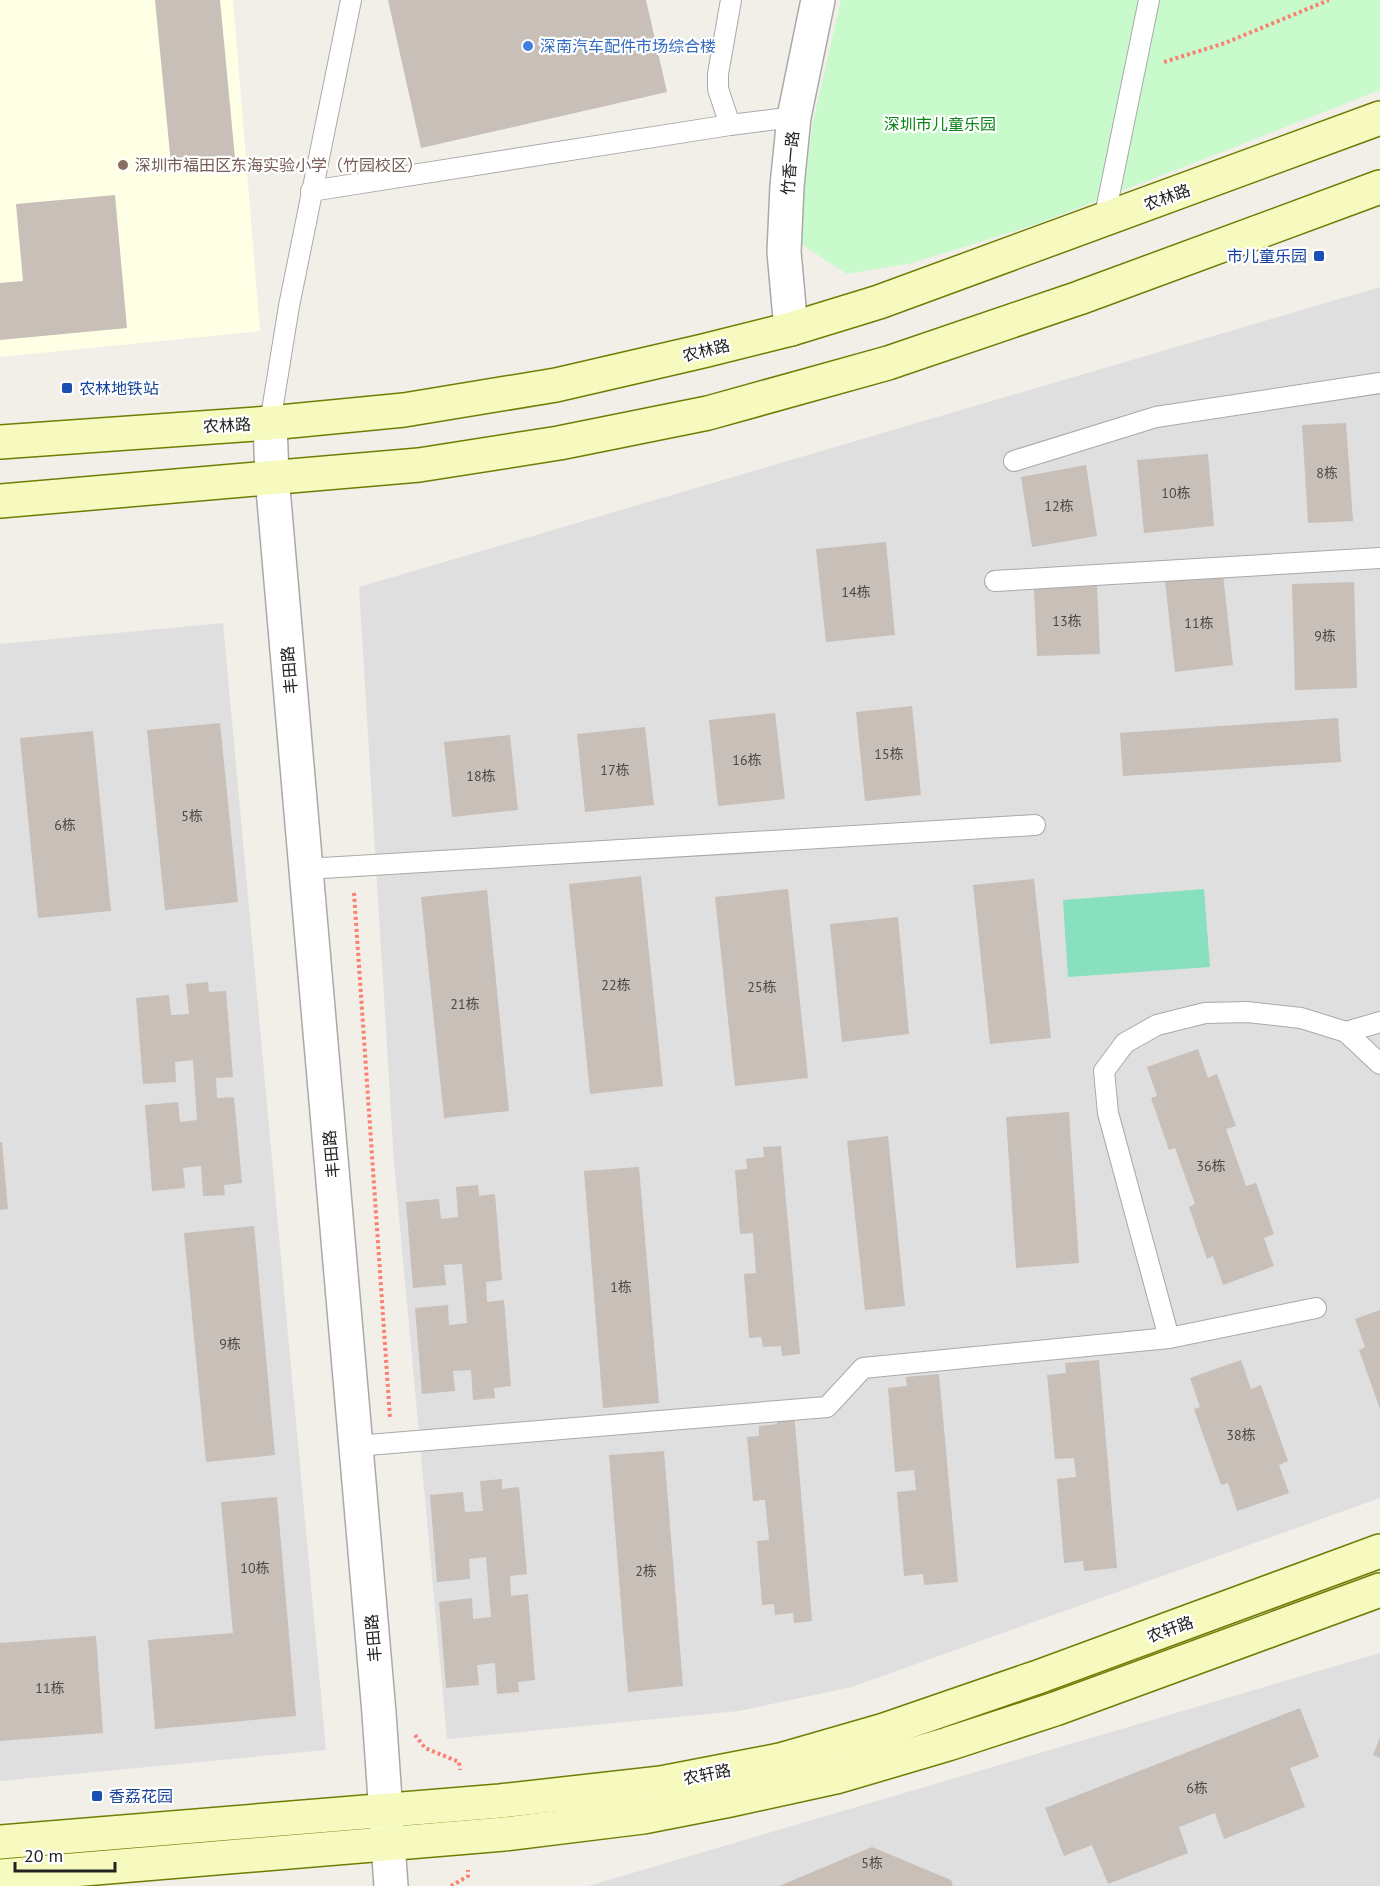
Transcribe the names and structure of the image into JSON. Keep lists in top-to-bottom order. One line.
{"streets":{"main road":["农林路","农轩路"],"street":["竹香一路","丰田路"]},"crossings":[["竹香一路","农林路"],["农林路","丰田路"],["丰田路","农轩路"]],"parks":["深圳市儿童乐园"],"places":{"other":["深南汽车配件市场综合楼","深圳市福田区东海实验小学（竹园校区）"],"transit":["市儿童乐园","农林地铁站","香荔花园"]},"house_numbers":["8栋","10栋","12栋","14栋","13栋","11栋","9栋","15栋","16栋","17栋","18栋","5栋","6栋","22栋","25栋","21栋","36栋","1栋","9栋","38栋","10栋","2栋","11栋","6栋","5栋"],"scale_bar":"20 m"}
